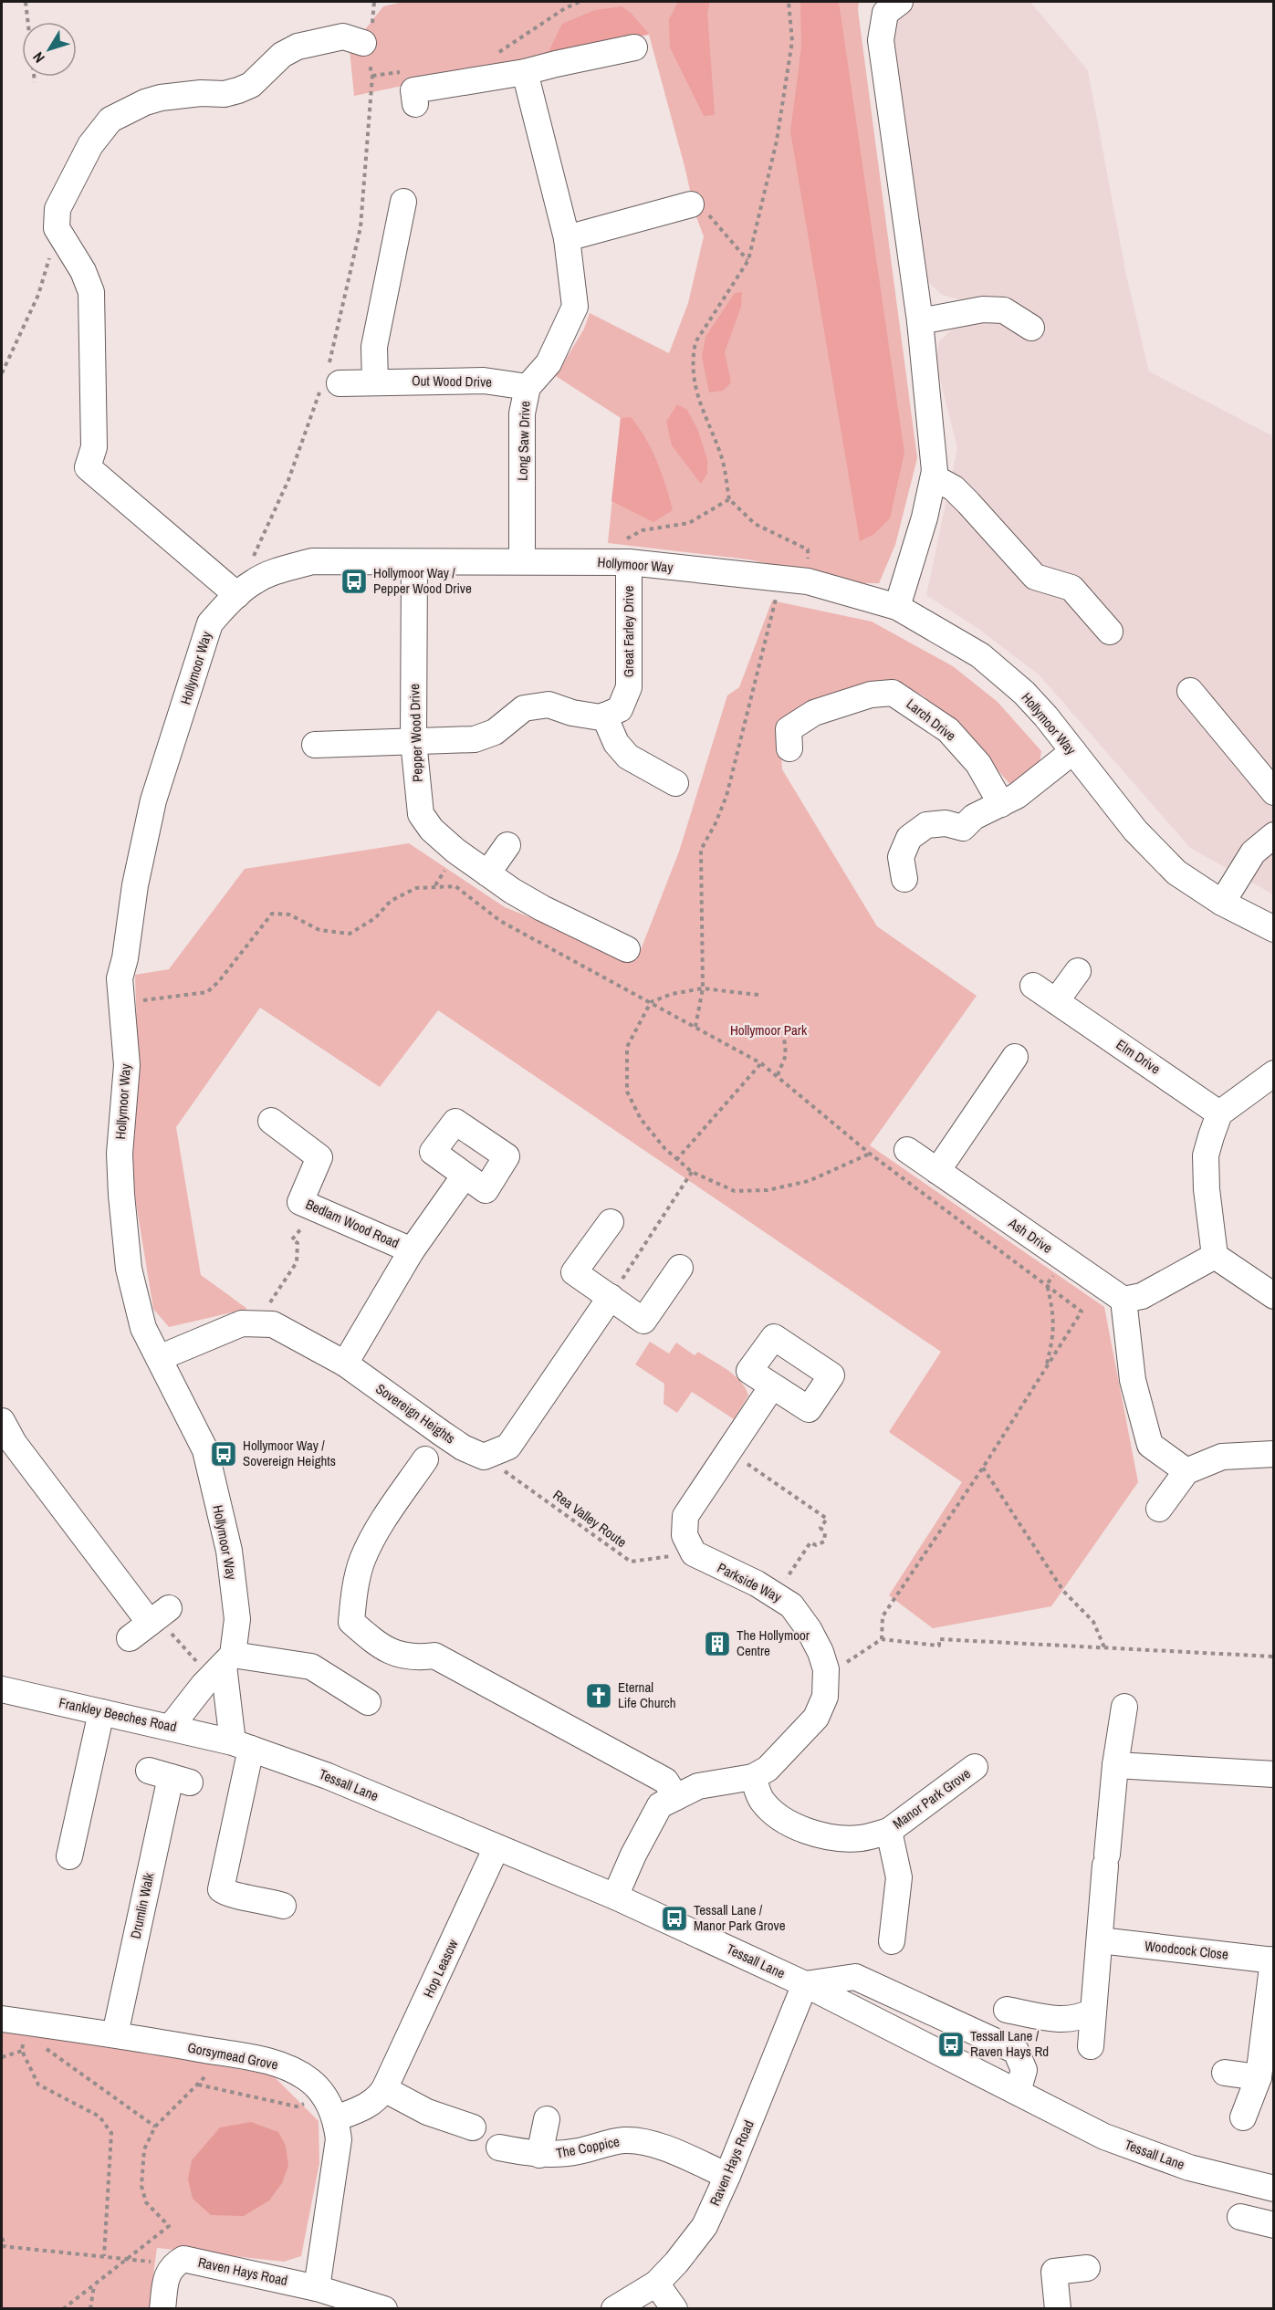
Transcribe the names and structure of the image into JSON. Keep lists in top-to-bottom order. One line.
{"streets":{"street":["Out Wood Drive","Long Saw Drive","Hollymoor Way","Great Farley Drive","Larch Drive","Pepper Wood Drive","Elm Drive","Bedlam Wood Road","Ash Drive","Sovereign Heights","Parkside Way","Frankley Beeches Road","Tessall Lane","Manor Park Grove","Drumlin Walk","Woodcock Close","Hop Leasow","Gorsymead Grove","The Coppice","Raven Hays Road"],"path":["Rea Valley Route"]},"crossings":[["Out Wood Drive","Long Saw Drive"],["Long Saw Drive","Hollymoor Way"],["Hollymoor Way","Great Farley Drive"],["Hollymoor Way","Pepper Wood Drive"],["Hollymoor Way","Sovereign Heights"],["Hollymoor Way","Frankley Beeches Road"],["Hollymoor Way","Tessall Lane"],["Bedlam Wood Road","Sovereign Heights"],["Sovereign Heights","Rea Valley Route"],["Rea Valley Route","Parkside Way"],["Parkside Way","Manor Park Grove"],["Frankley Beeches Road","Tessall Lane"],["Tessall Lane","Hop Leasow"],["Tessall Lane","Raven Hays Road"],["Drumlin Walk","Gorsymead Grove"],["Hop Leasow","Gorsymead Grove"],["The Coppice","Raven Hays Road"]],"parks":["Hollymoor Park"],"places":{"bus stop":["Hollymoor Way / Pepper Wood Drive","Hollymoor Way / Sovereign Heights","Tessall Lane / Manor Park Grove","Tessall Lane / Raven Hays Rd"],"building":["The Hollymoor Centre"],"church":["Eternal Life Church"]},"north":"bottom left"}
